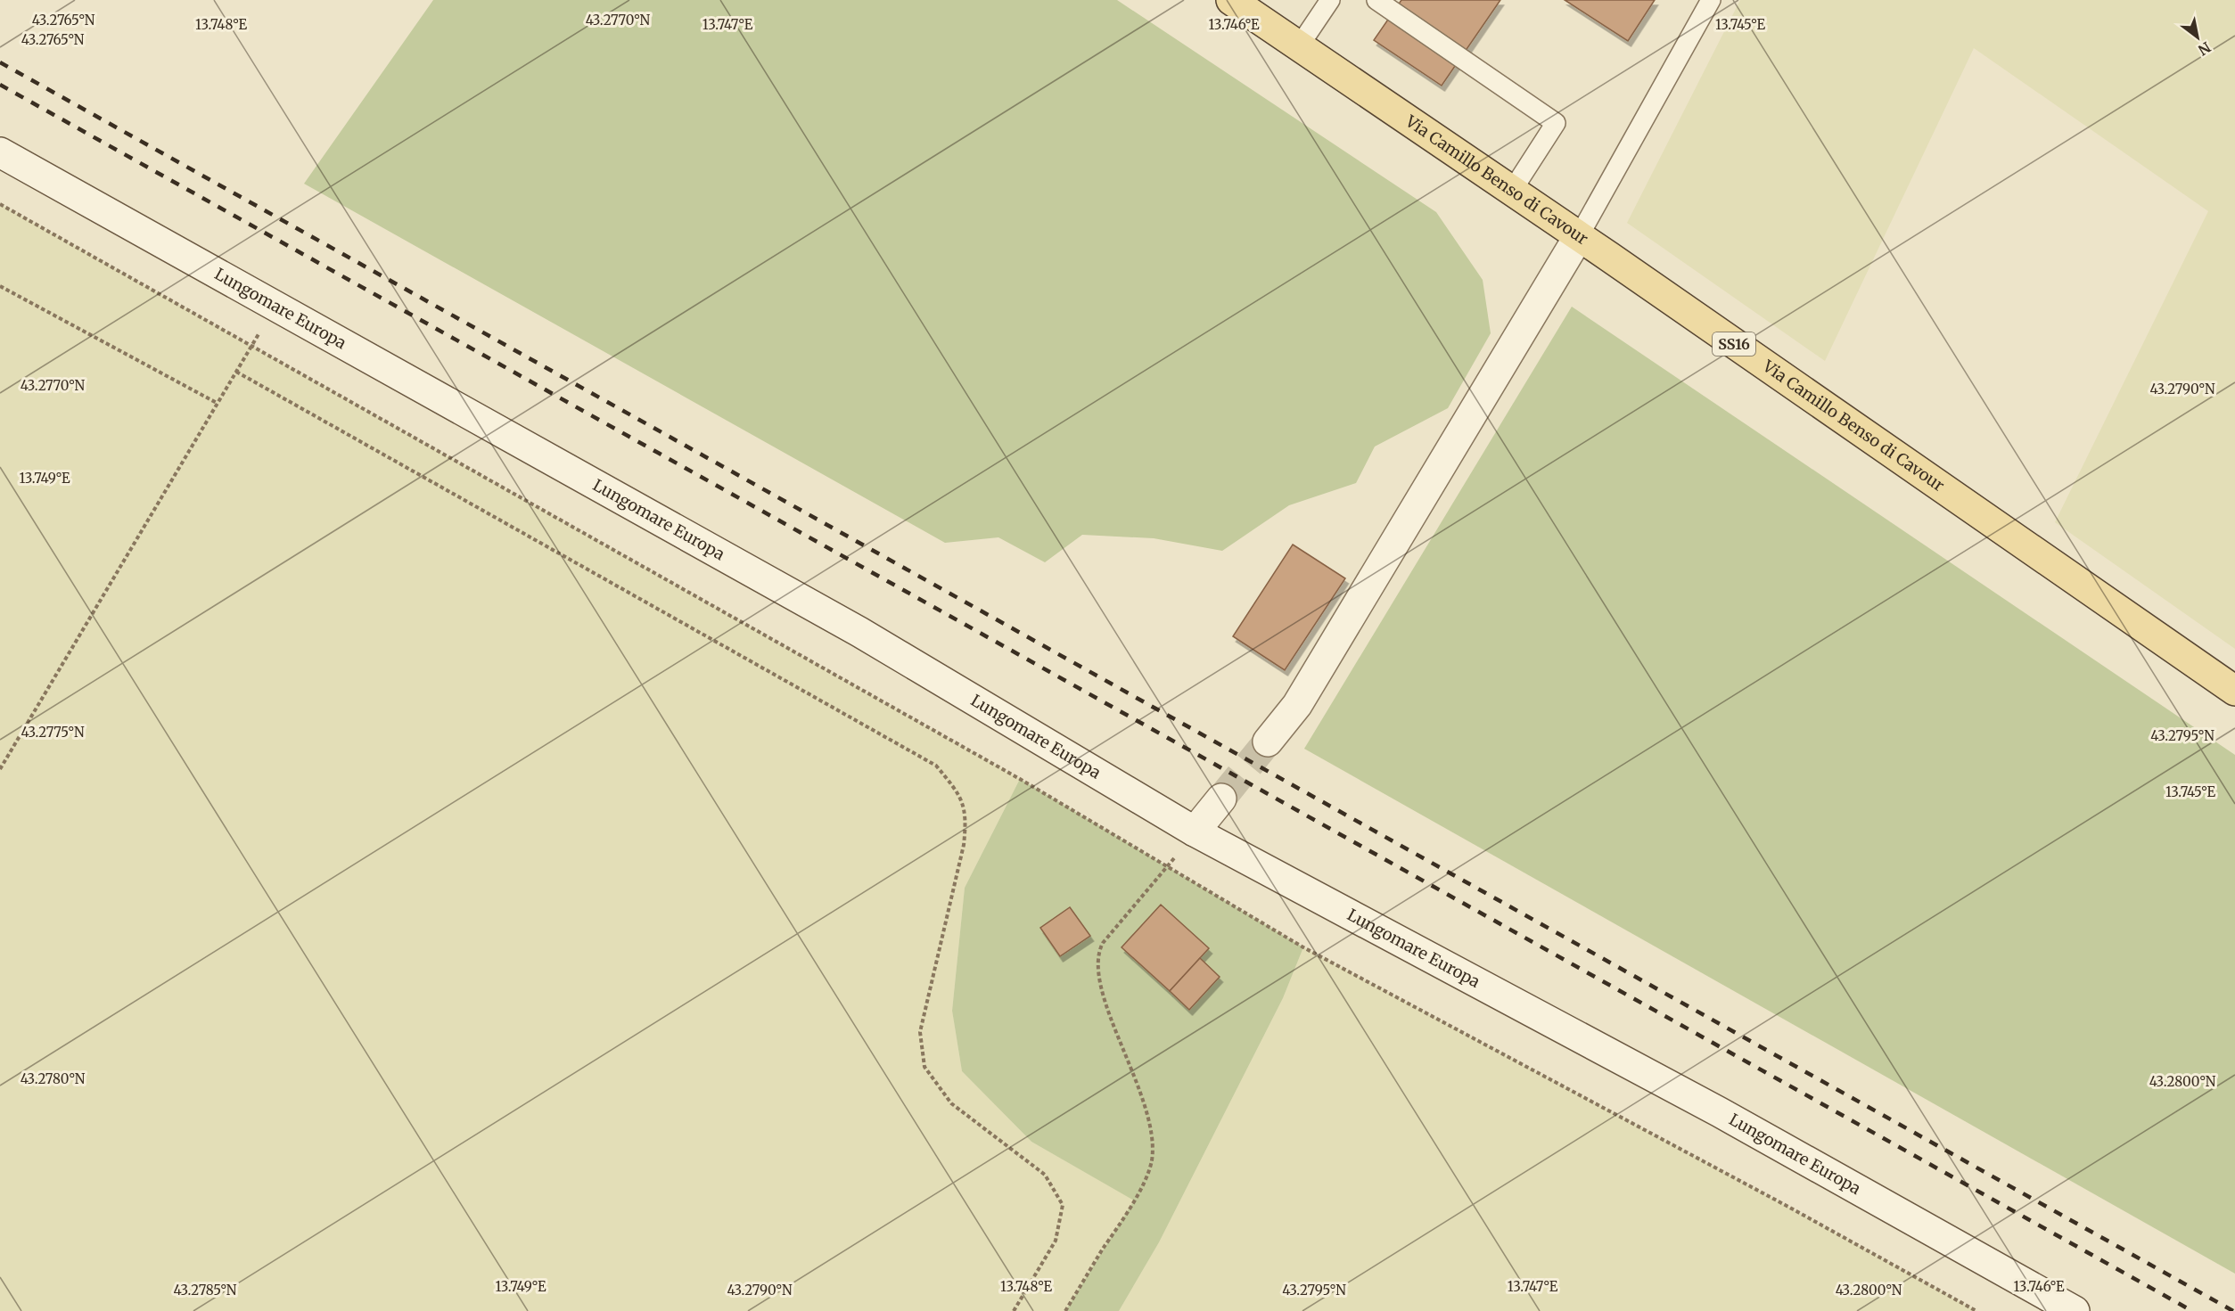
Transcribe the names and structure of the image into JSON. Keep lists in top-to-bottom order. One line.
{"streets":{"main road":["Via Camillo Benso di Cavour","SS16"],"street":["Lungomare Europa"]},"north":"bottom right","coordinates":["43.2765°N","43.2770°N","13.748°E","13.747°E","13.746°E","13.745°E","43.2790°N","13.749°E","43.2775°N","43.2795°N","43.2780°N","43.2800°N","43.2785°N"]}
